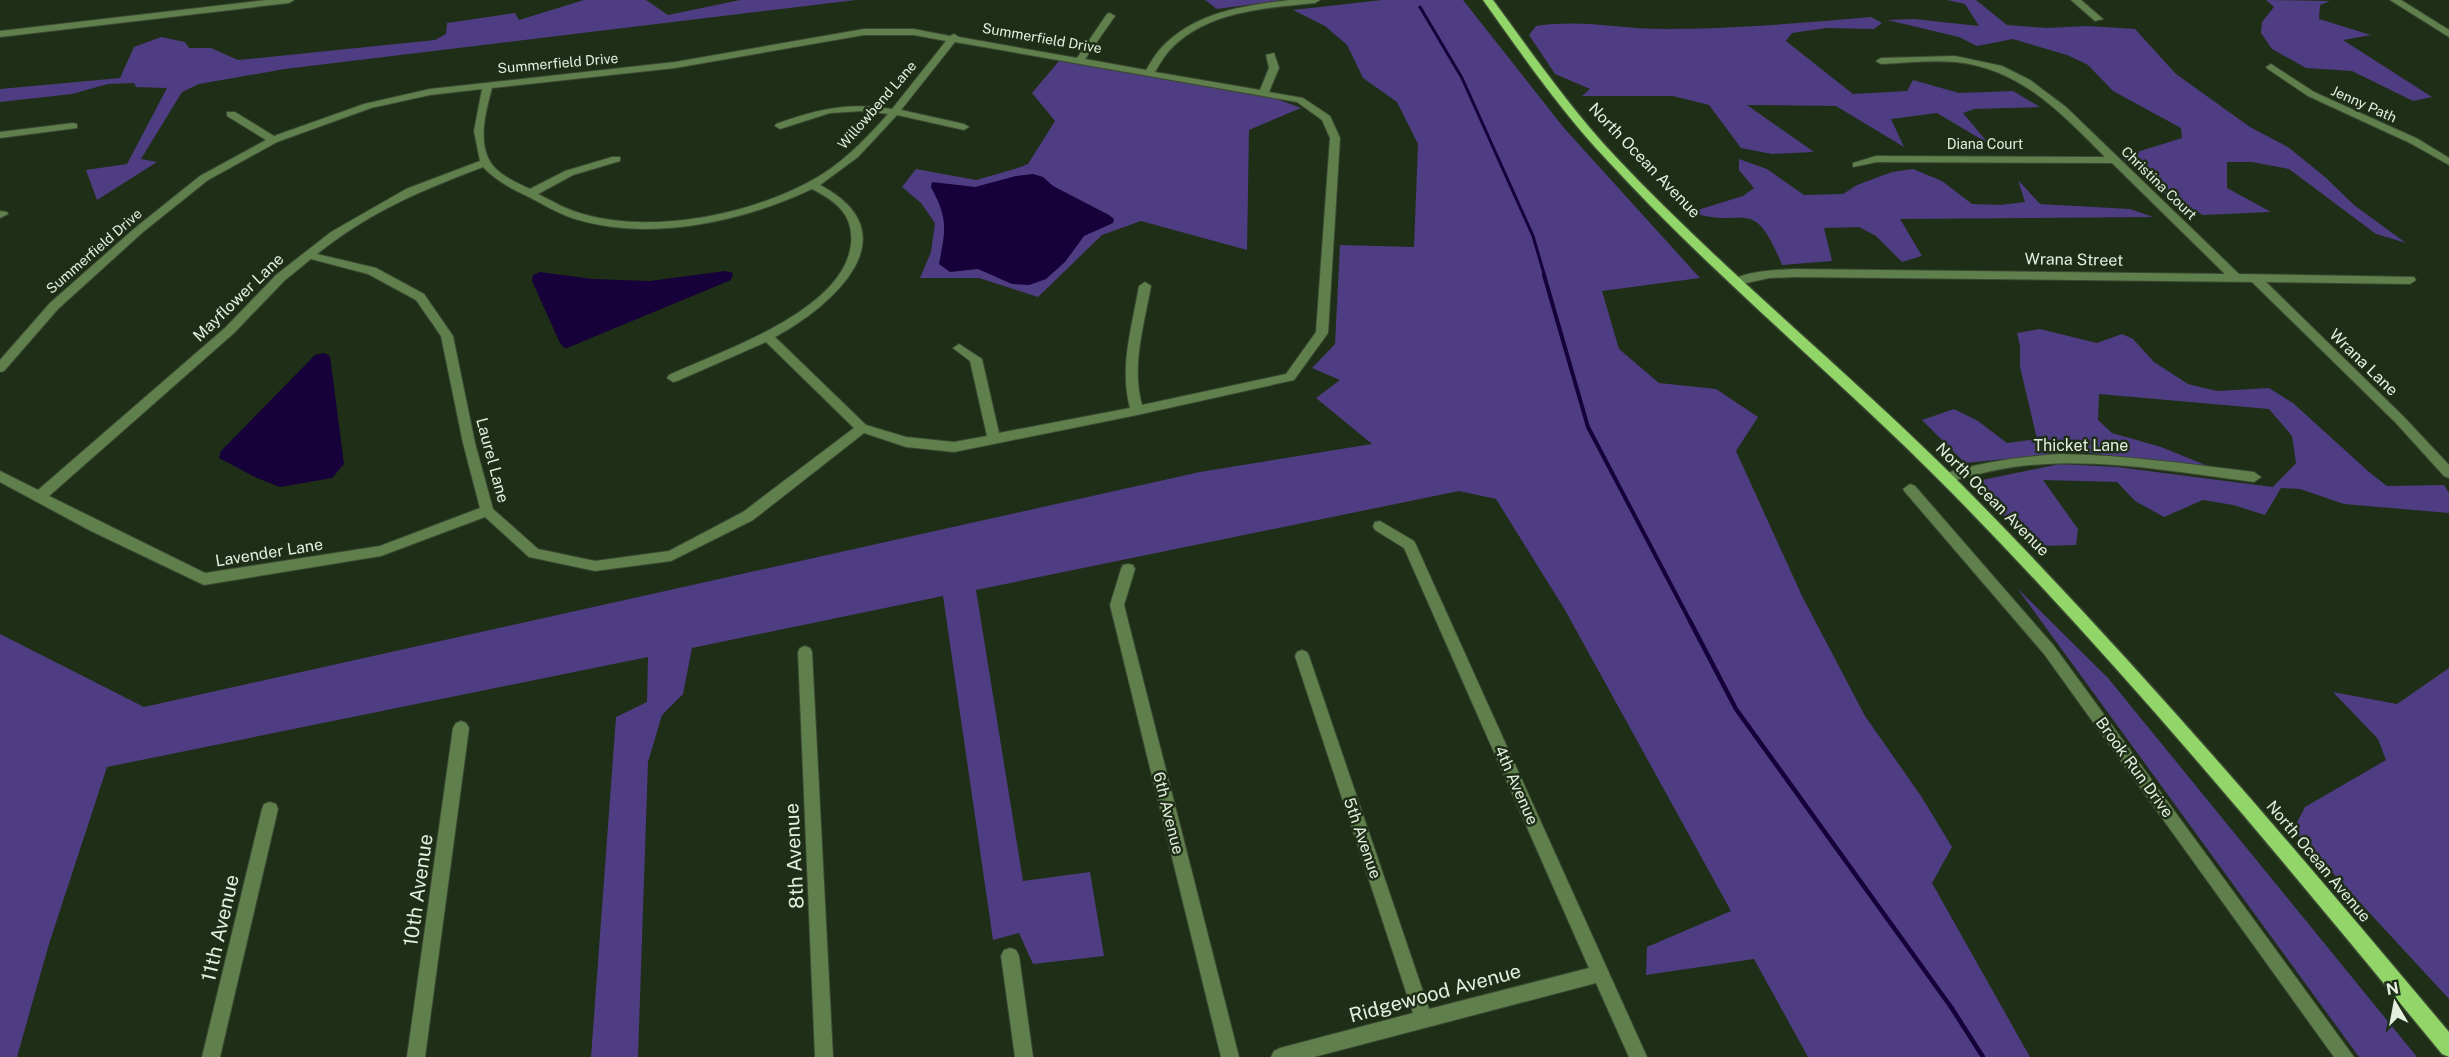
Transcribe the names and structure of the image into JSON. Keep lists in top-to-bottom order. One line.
{"streets":{"main road":["North Ocean Avenue"],"street":["Summerfield Drive","Jenny Path","Willowbend Lane","Diana Court","Christina Court","Wrana Street","Mayflower Lane","Wrana Lane","Thicket Lane","Laurel Lane","Lavender Lane","Brook Run Drive","4th Avenue","6th Avenue","5th Avenue","8th Avenue","10th Avenue","11th Avenue","Ridgewood Avenue"]},"crossings":[["Summerfield Drive","Willowbend Lane"],["Summerfield Drive","Laurel Lane"],["Willowbend Lane","Mayflower Lane"],["Diana Court","Christina Court"],["North Ocean Avenue","Wrana Street"],["North Ocean Avenue","Thicket Lane"],["Christina Court","Wrana Street"],["Wrana Street","Wrana Lane"],["Mayflower Lane","Laurel Lane"],["Mayflower Lane","Lavender Lane"],["Laurel Lane","Lavender Lane"],["4th Avenue","Ridgewood Avenue"],["5th Avenue","Ridgewood Avenue"]],"north":"top"}
